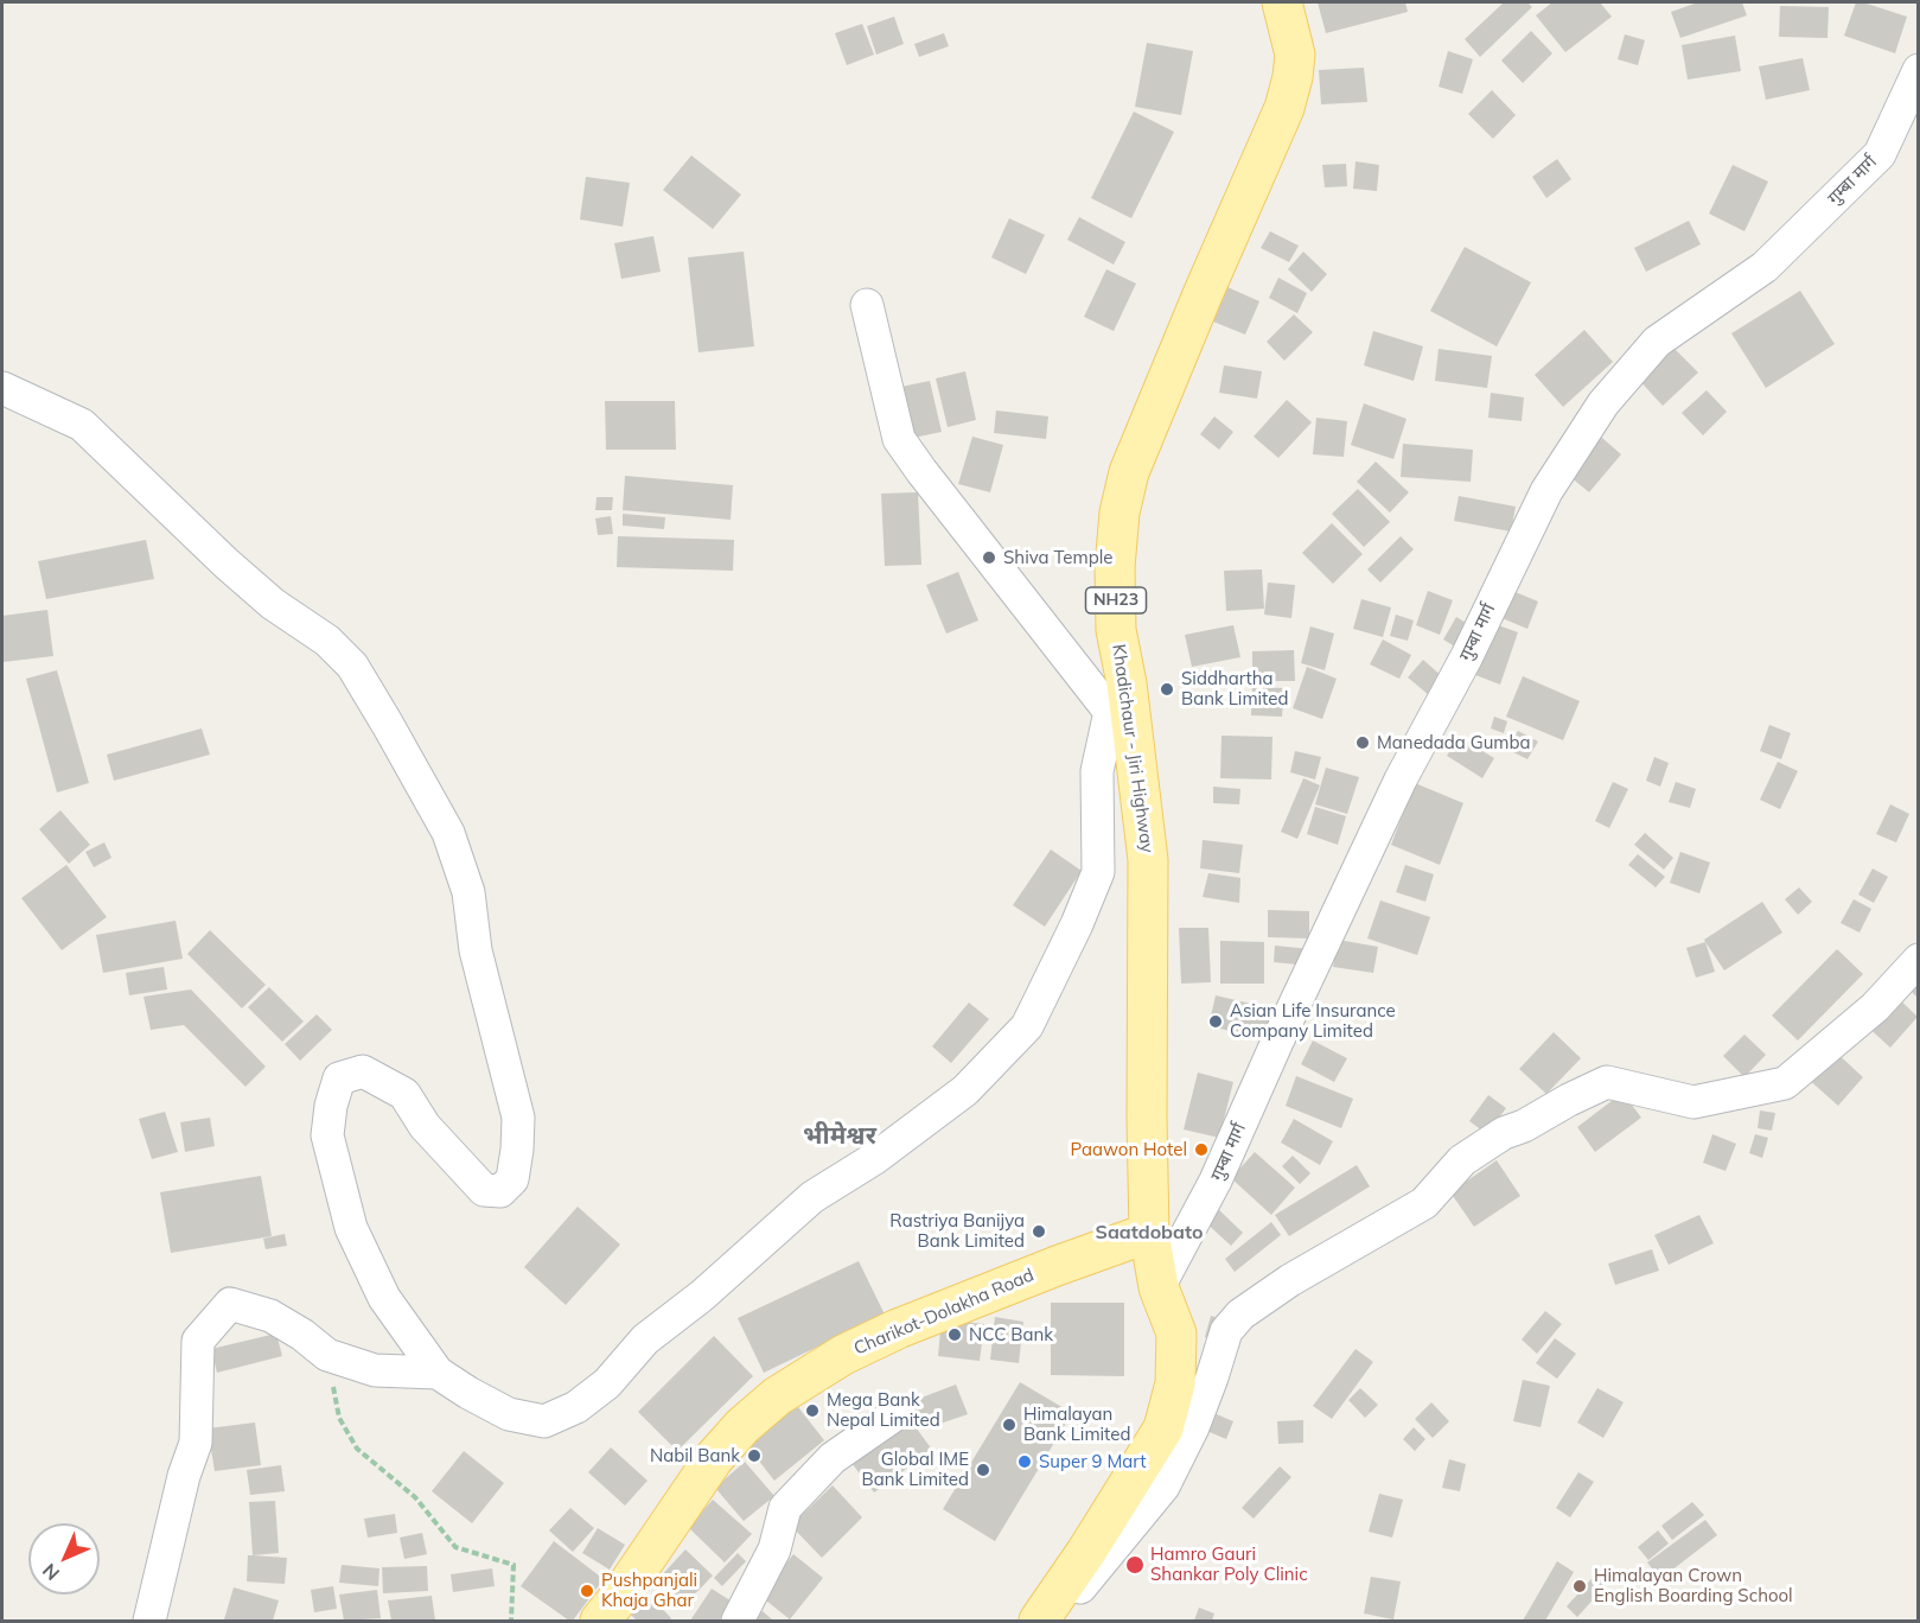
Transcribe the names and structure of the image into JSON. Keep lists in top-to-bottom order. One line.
{"streets":{"main road":["NH23","Khadichaur - Jiri Highway","Charikot-Dolakha Road"],"street":["गुम्बा मार्ग"]},"crossings":[["गुम्बा मार्ग","NH23"],["NH23","Khadichaur - Jiri Highway"],["NH23","Charikot-Dolakha Road"],["Khadichaur - Jiri Highway","Charikot-Dolakha Road"]],"districts":["भीमेश्वर","Saatdobato"],"places":["Shiva Temple","Siddhartha Bank Limited","Manedada Gumba","Asian Life Insurance Company Limited","Paawon Hotel","Rastriya Banijya Bank Limited","NCC Bank","Mega Bank Nepal Limited","Himalayan Bank Limited","Nabil Bank","Super 9 Mart","Global IME Bank Limited","Hamro Gauri Shankar Poly Clinic","Himalayan Crown English Boarding School","Pushpanjali Khaja Ghar"],"north":"bottom left"}
